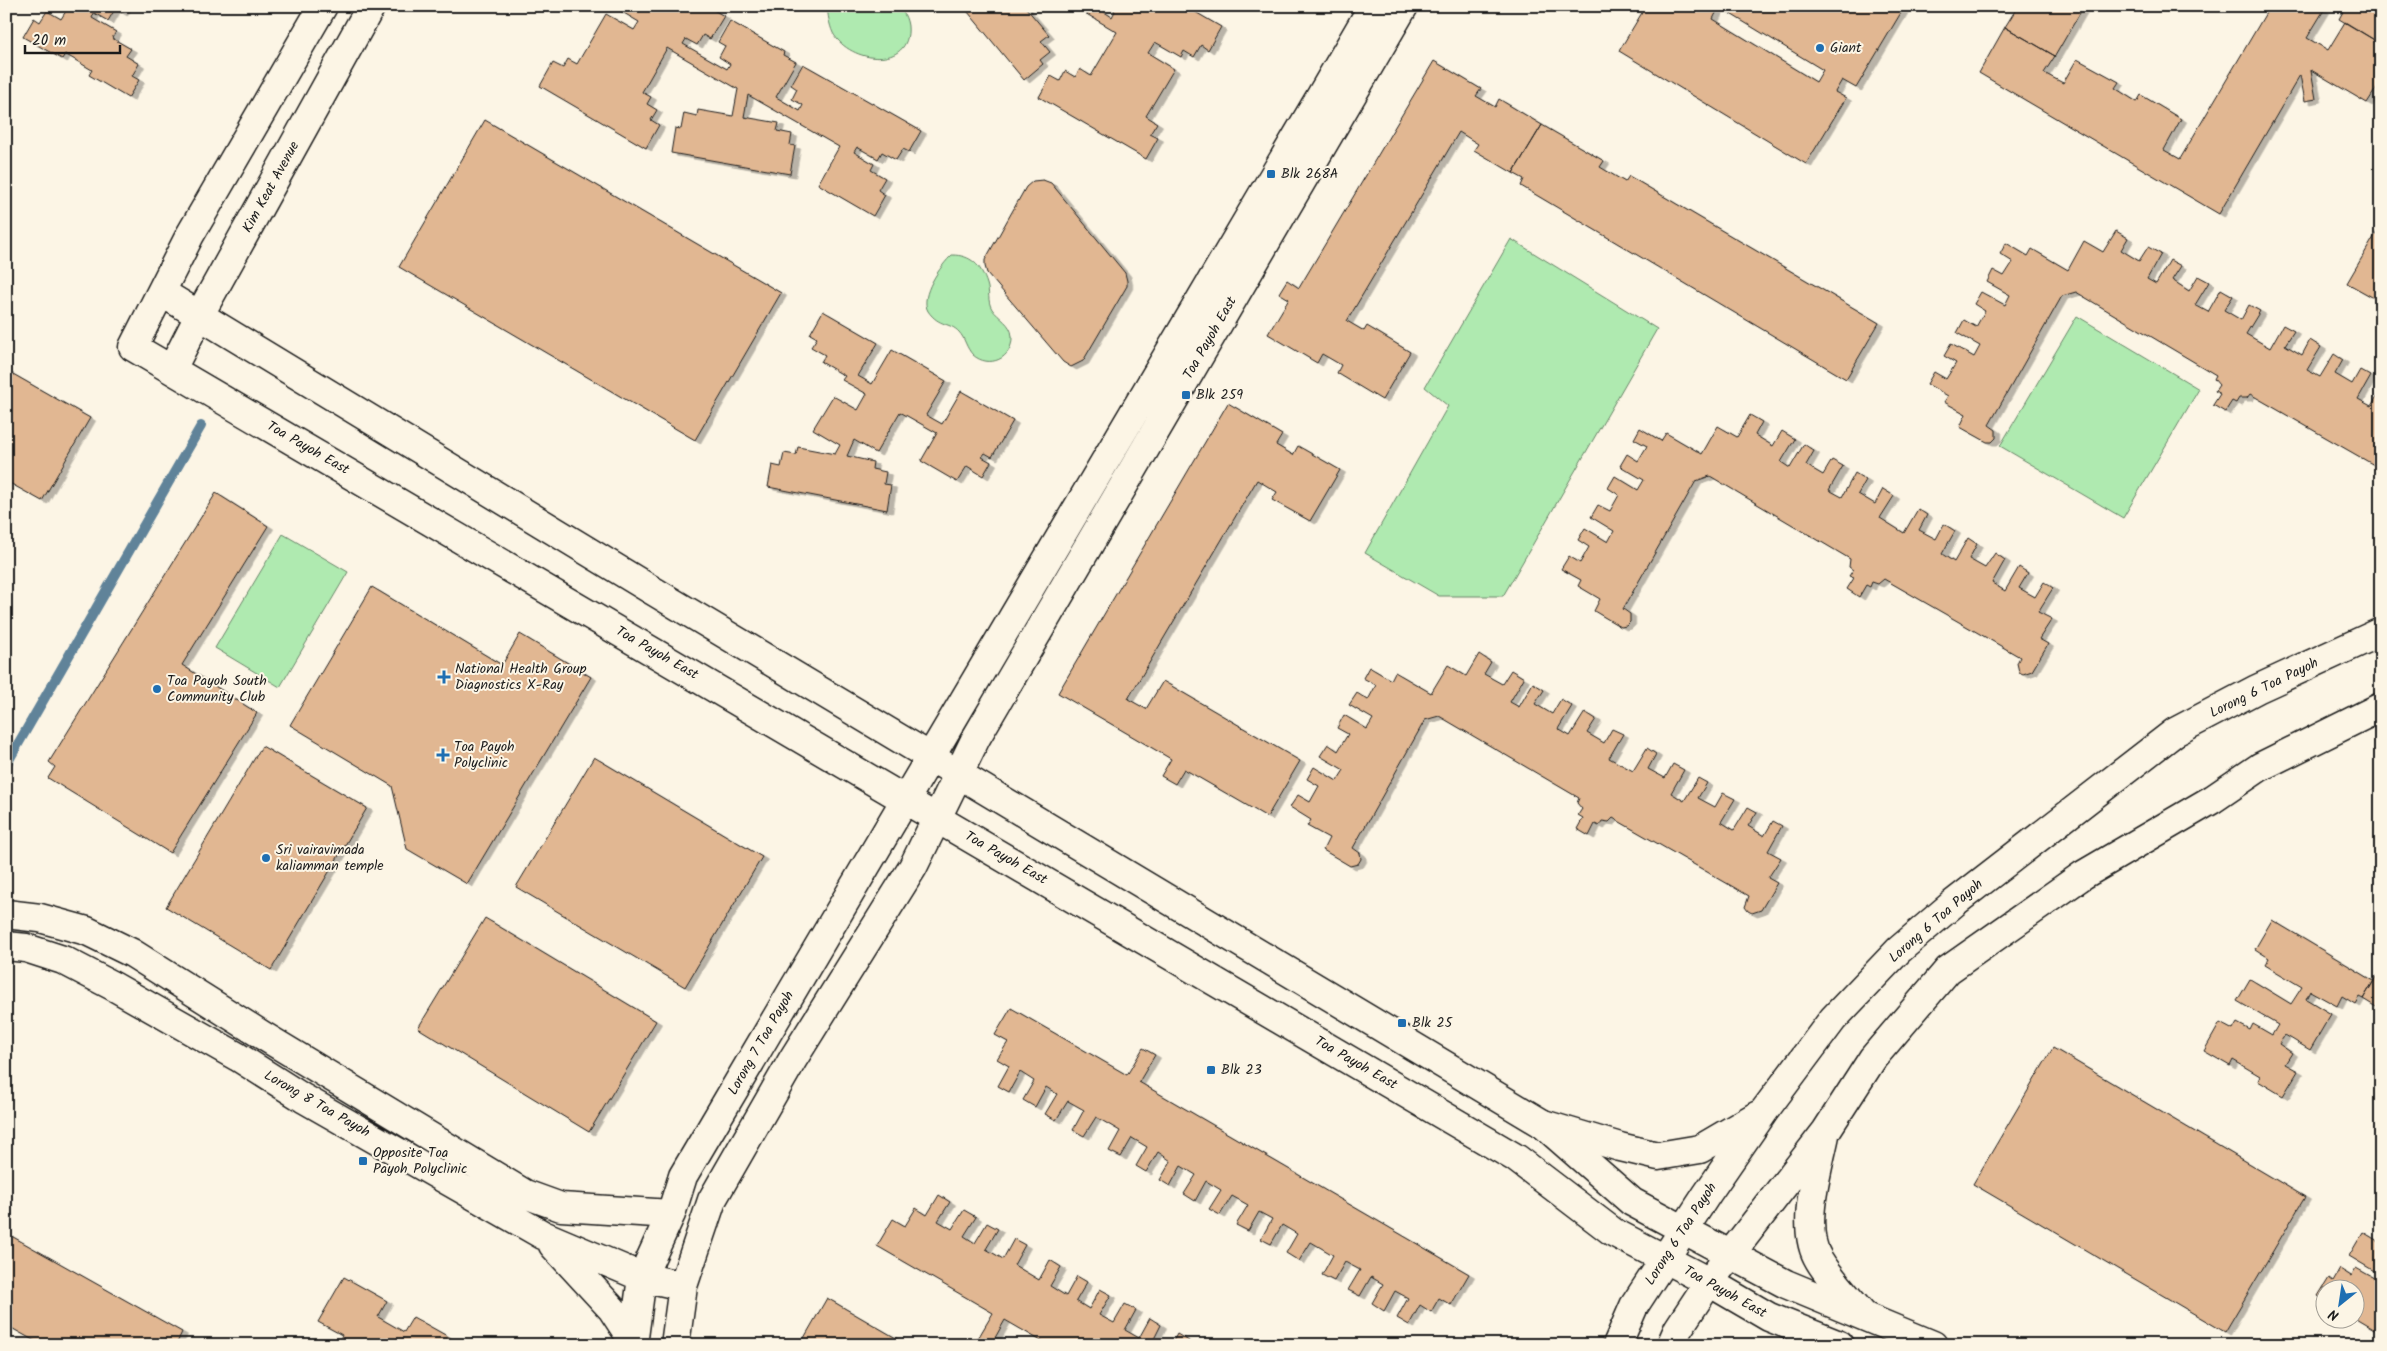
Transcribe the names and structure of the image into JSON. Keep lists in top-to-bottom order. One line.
{"streets":{"street":["Kim Keat Avenue","Toa Payoh East","Lorong 6 Toa Payoh","Lorong 7 Toa Payoh","Lorong 8 Toa Payoh"]},"crossings":[["Kim Keat Avenue","Toa Payoh East"],["Toa Payoh East","Lorong 6 Toa Payoh"],["Toa Payoh East","Lorong 7 Toa Payoh"],["Lorong 7 Toa Payoh","Lorong 8 Toa Payoh"]],"places":{"other":["Giant","Toa Payoh South Community Club","Sri vairavimada kaliamman temple"],"transit":["Blk 268A","Blk 259","Blk 25","Blk 23","Opposite Toa Payoh Polyclinic"],"health":["National Health Group Diagnostics X-Ray","Toa Payoh Polyclinic"]},"scale_bar":"20 m","north":"bottom left"}
